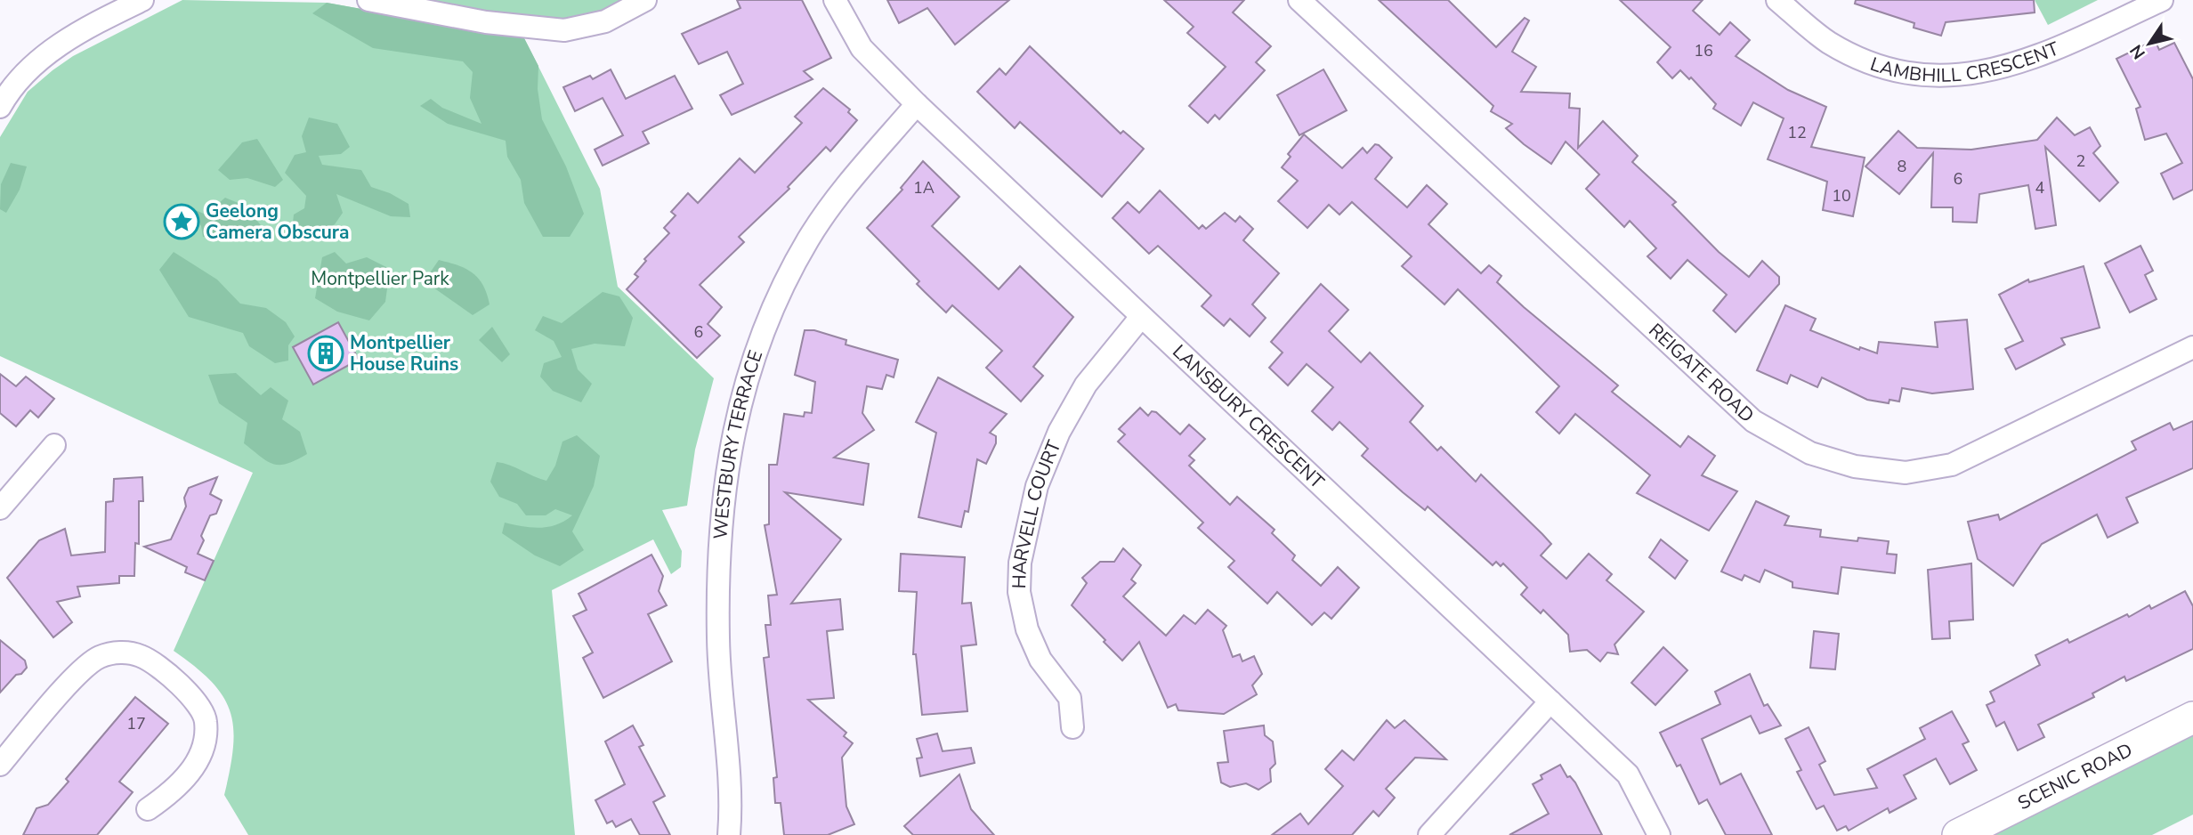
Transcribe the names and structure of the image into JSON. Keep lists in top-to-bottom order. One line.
{"streets":{"main road":["SCENIC ROAD"],"street":["LAMBHILL CRESCENT","REIGATE ROAD","LANSBURY CRESCENT","WESTBURY TERRACE","HARVELL COURT"]},"crossings":[["LANSBURY CRESCENT","WESTBURY TERRACE"],["LANSBURY CRESCENT","HARVELL COURT"]],"parks":["Montpellier Park"],"places":{"place":["Geelong Camera Obscura"],"building":["Montpellier House Ruins"]},"house_numbers":["16","12","2","8","6","1A","4","10","6","17"],"north":"bottom left"}
